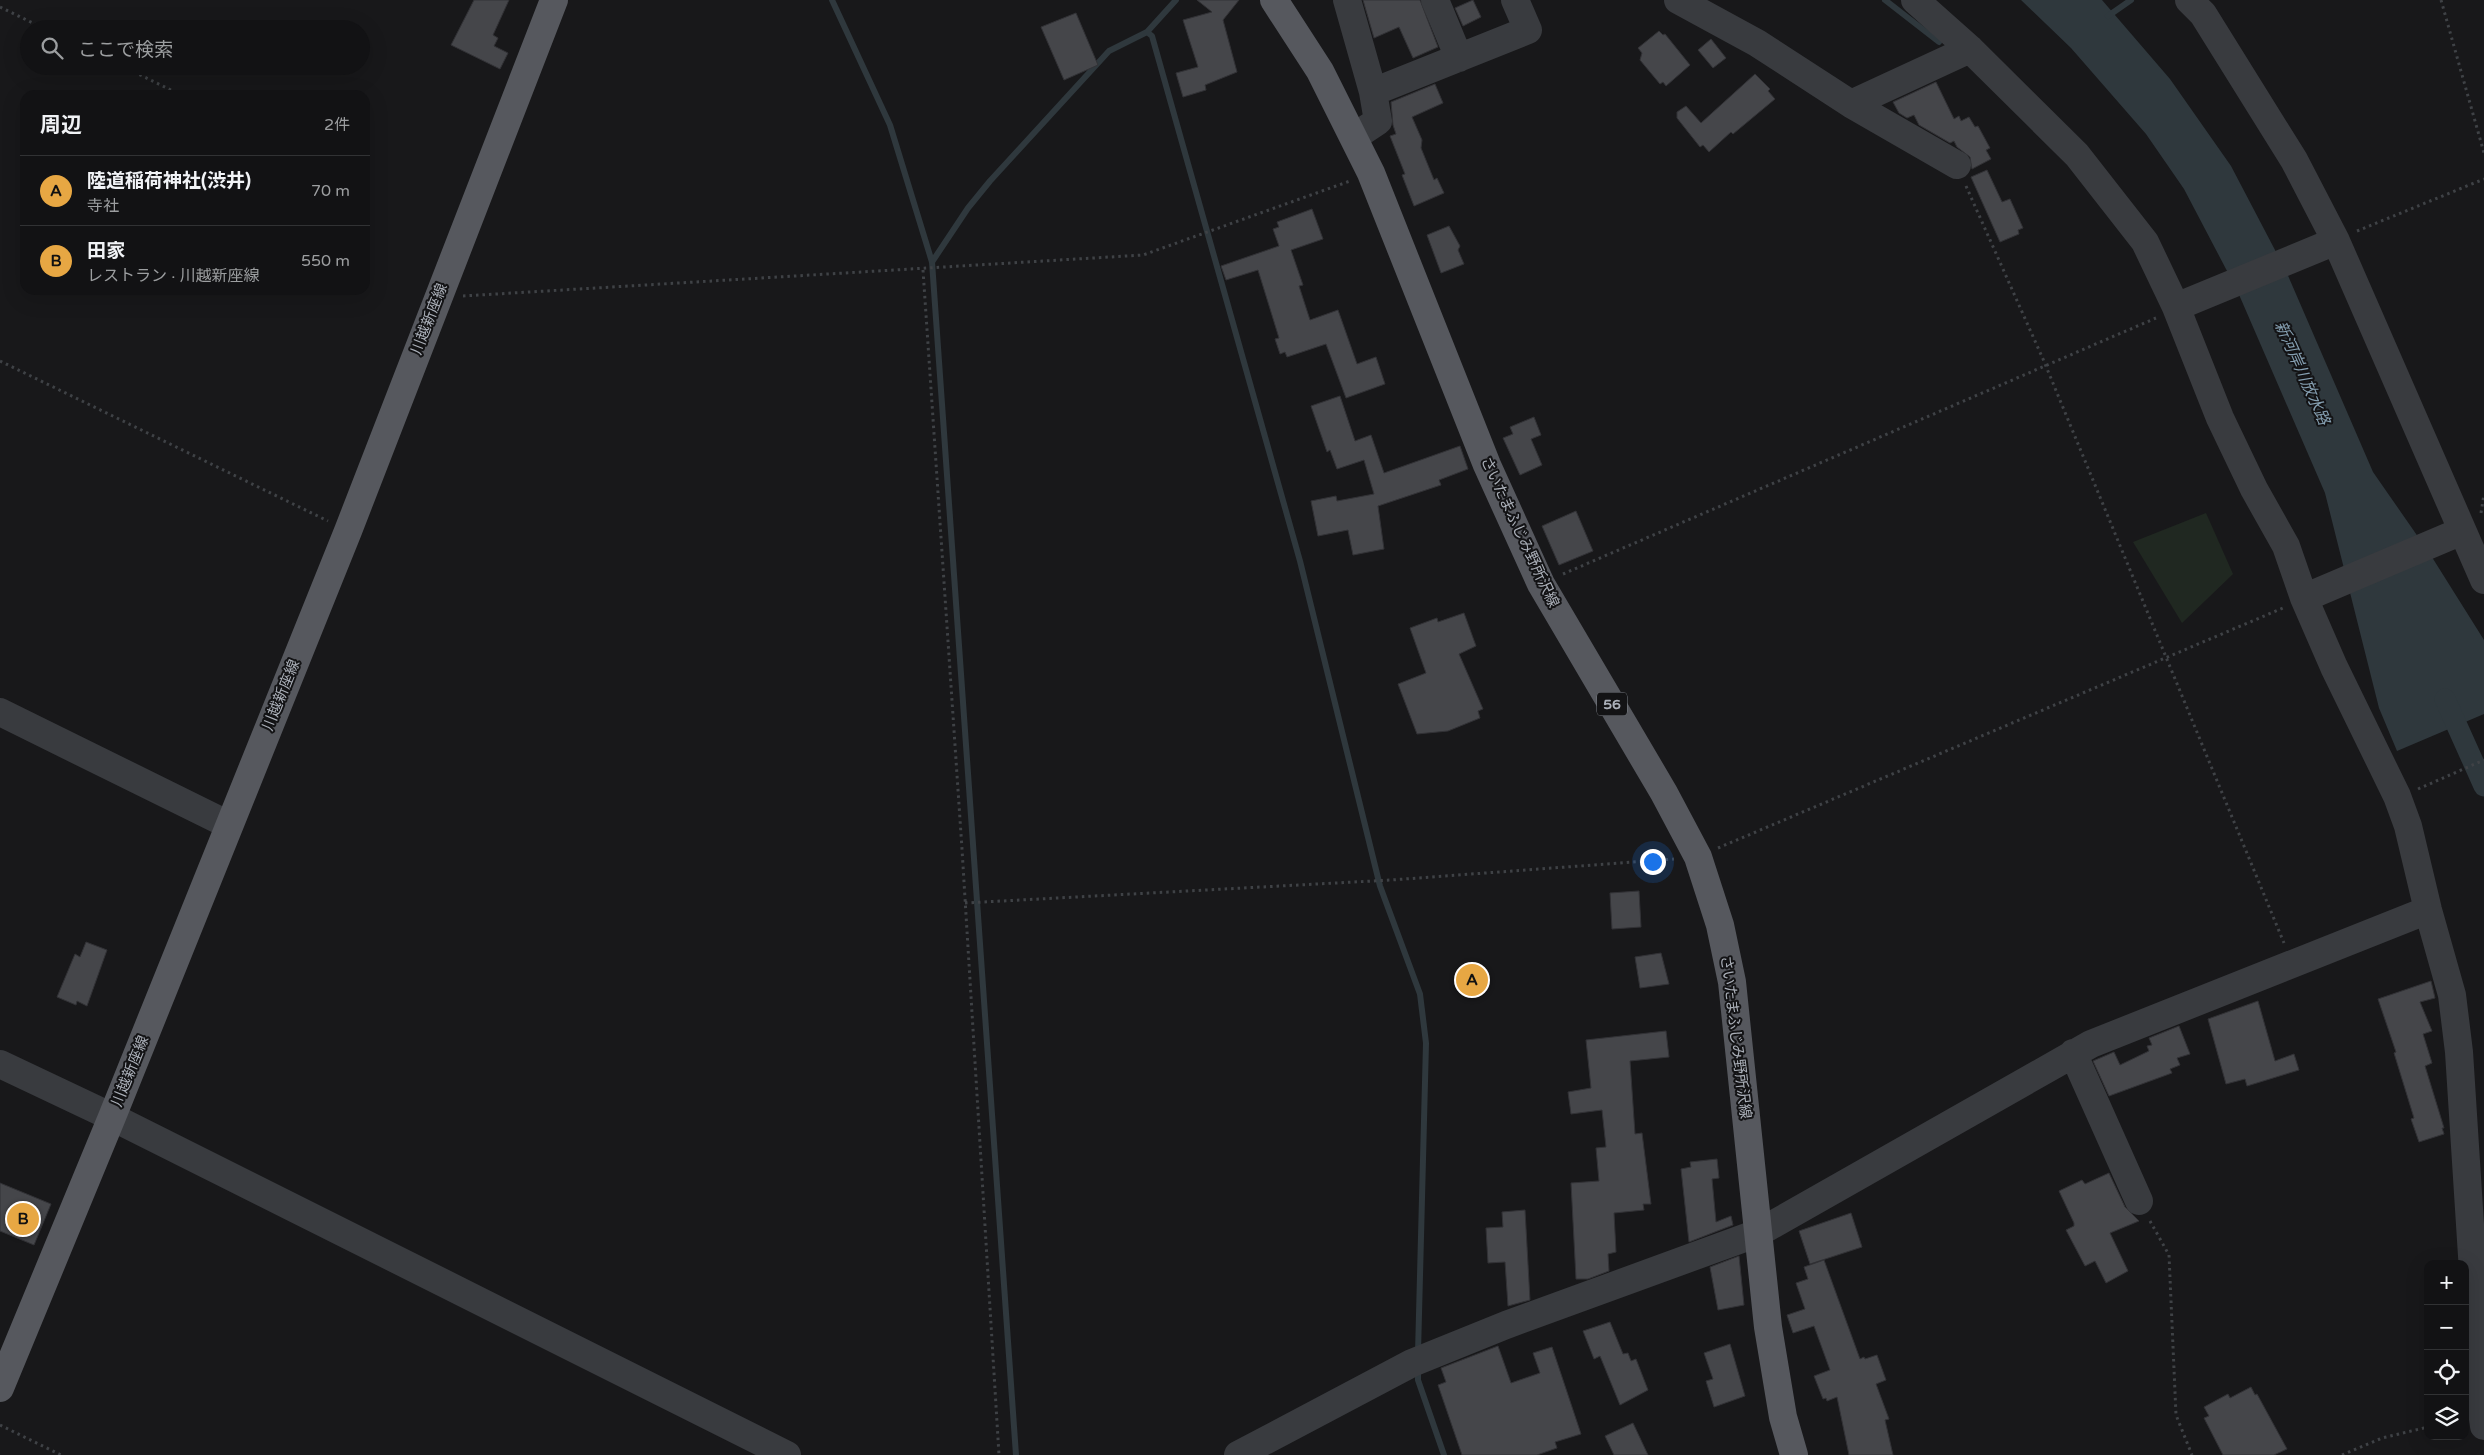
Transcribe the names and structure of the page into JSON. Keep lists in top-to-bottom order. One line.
{"streets":{"main road":["川越新座線","さいたまふじみ野所沢線","56"]},"water":["新河岸川放水路"],"page":{"search":"ここで検索","heading":["周辺","2件"],"list":[{"mark":"A","name":"陸道稲荷神社(渋井)","note":"寺社","value":"70 m"},{"mark":"B","name":"田家","note":"レストラン · 川越新座線","value":"550 m"}],"pins":["A","B"],"map_buttons":["+","−"]}}
